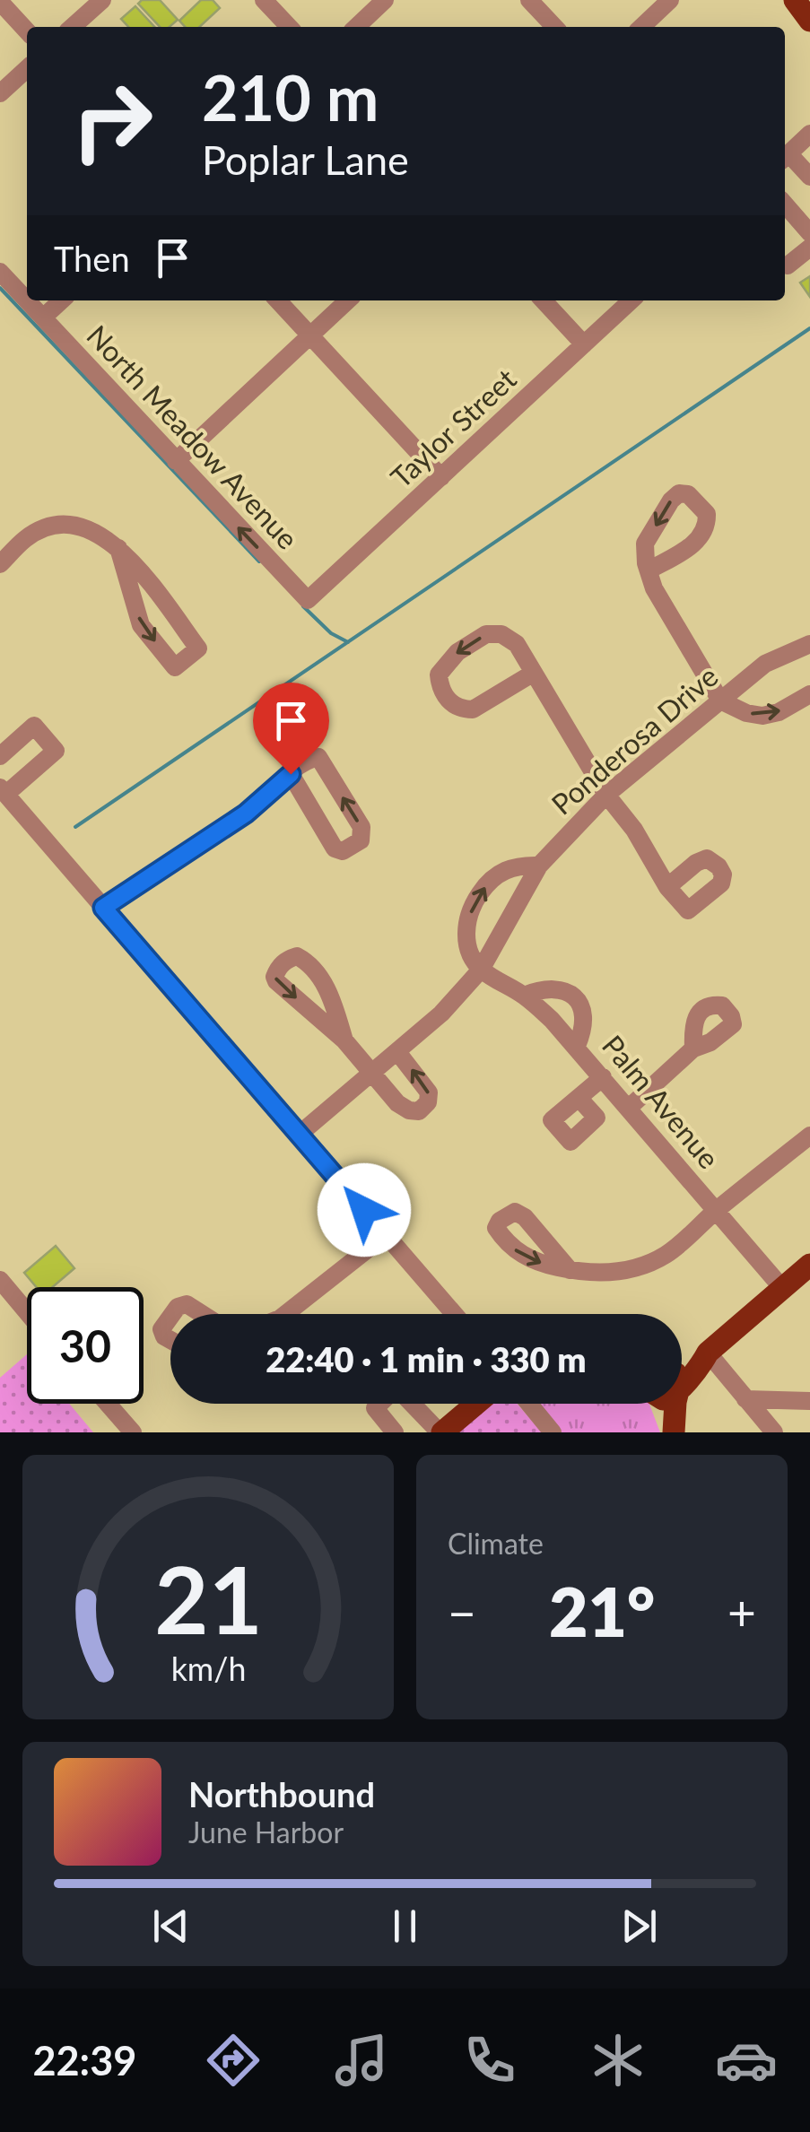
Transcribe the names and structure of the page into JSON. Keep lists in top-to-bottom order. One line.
{"streets":{"street":["Taylor Street","North Meadow Avenue","Ponderosa Drive","Palm Avenue"]},"crossings":[["Taylor Street","North Meadow Avenue"],["Ponderosa Drive","Palm Avenue"]],"one_way":["North Meadow Avenue"],"page":{"turn":["210 m","Poplar Lane"],"then":"Then","limit":"30","trip":"22:40 · 1 min · 330 m","tile":"Climate","heat":["−","21°","+"],"song":["Northbound","June Harbor"],"tabs":"22:39","gauge":["21","km/h"]}}
